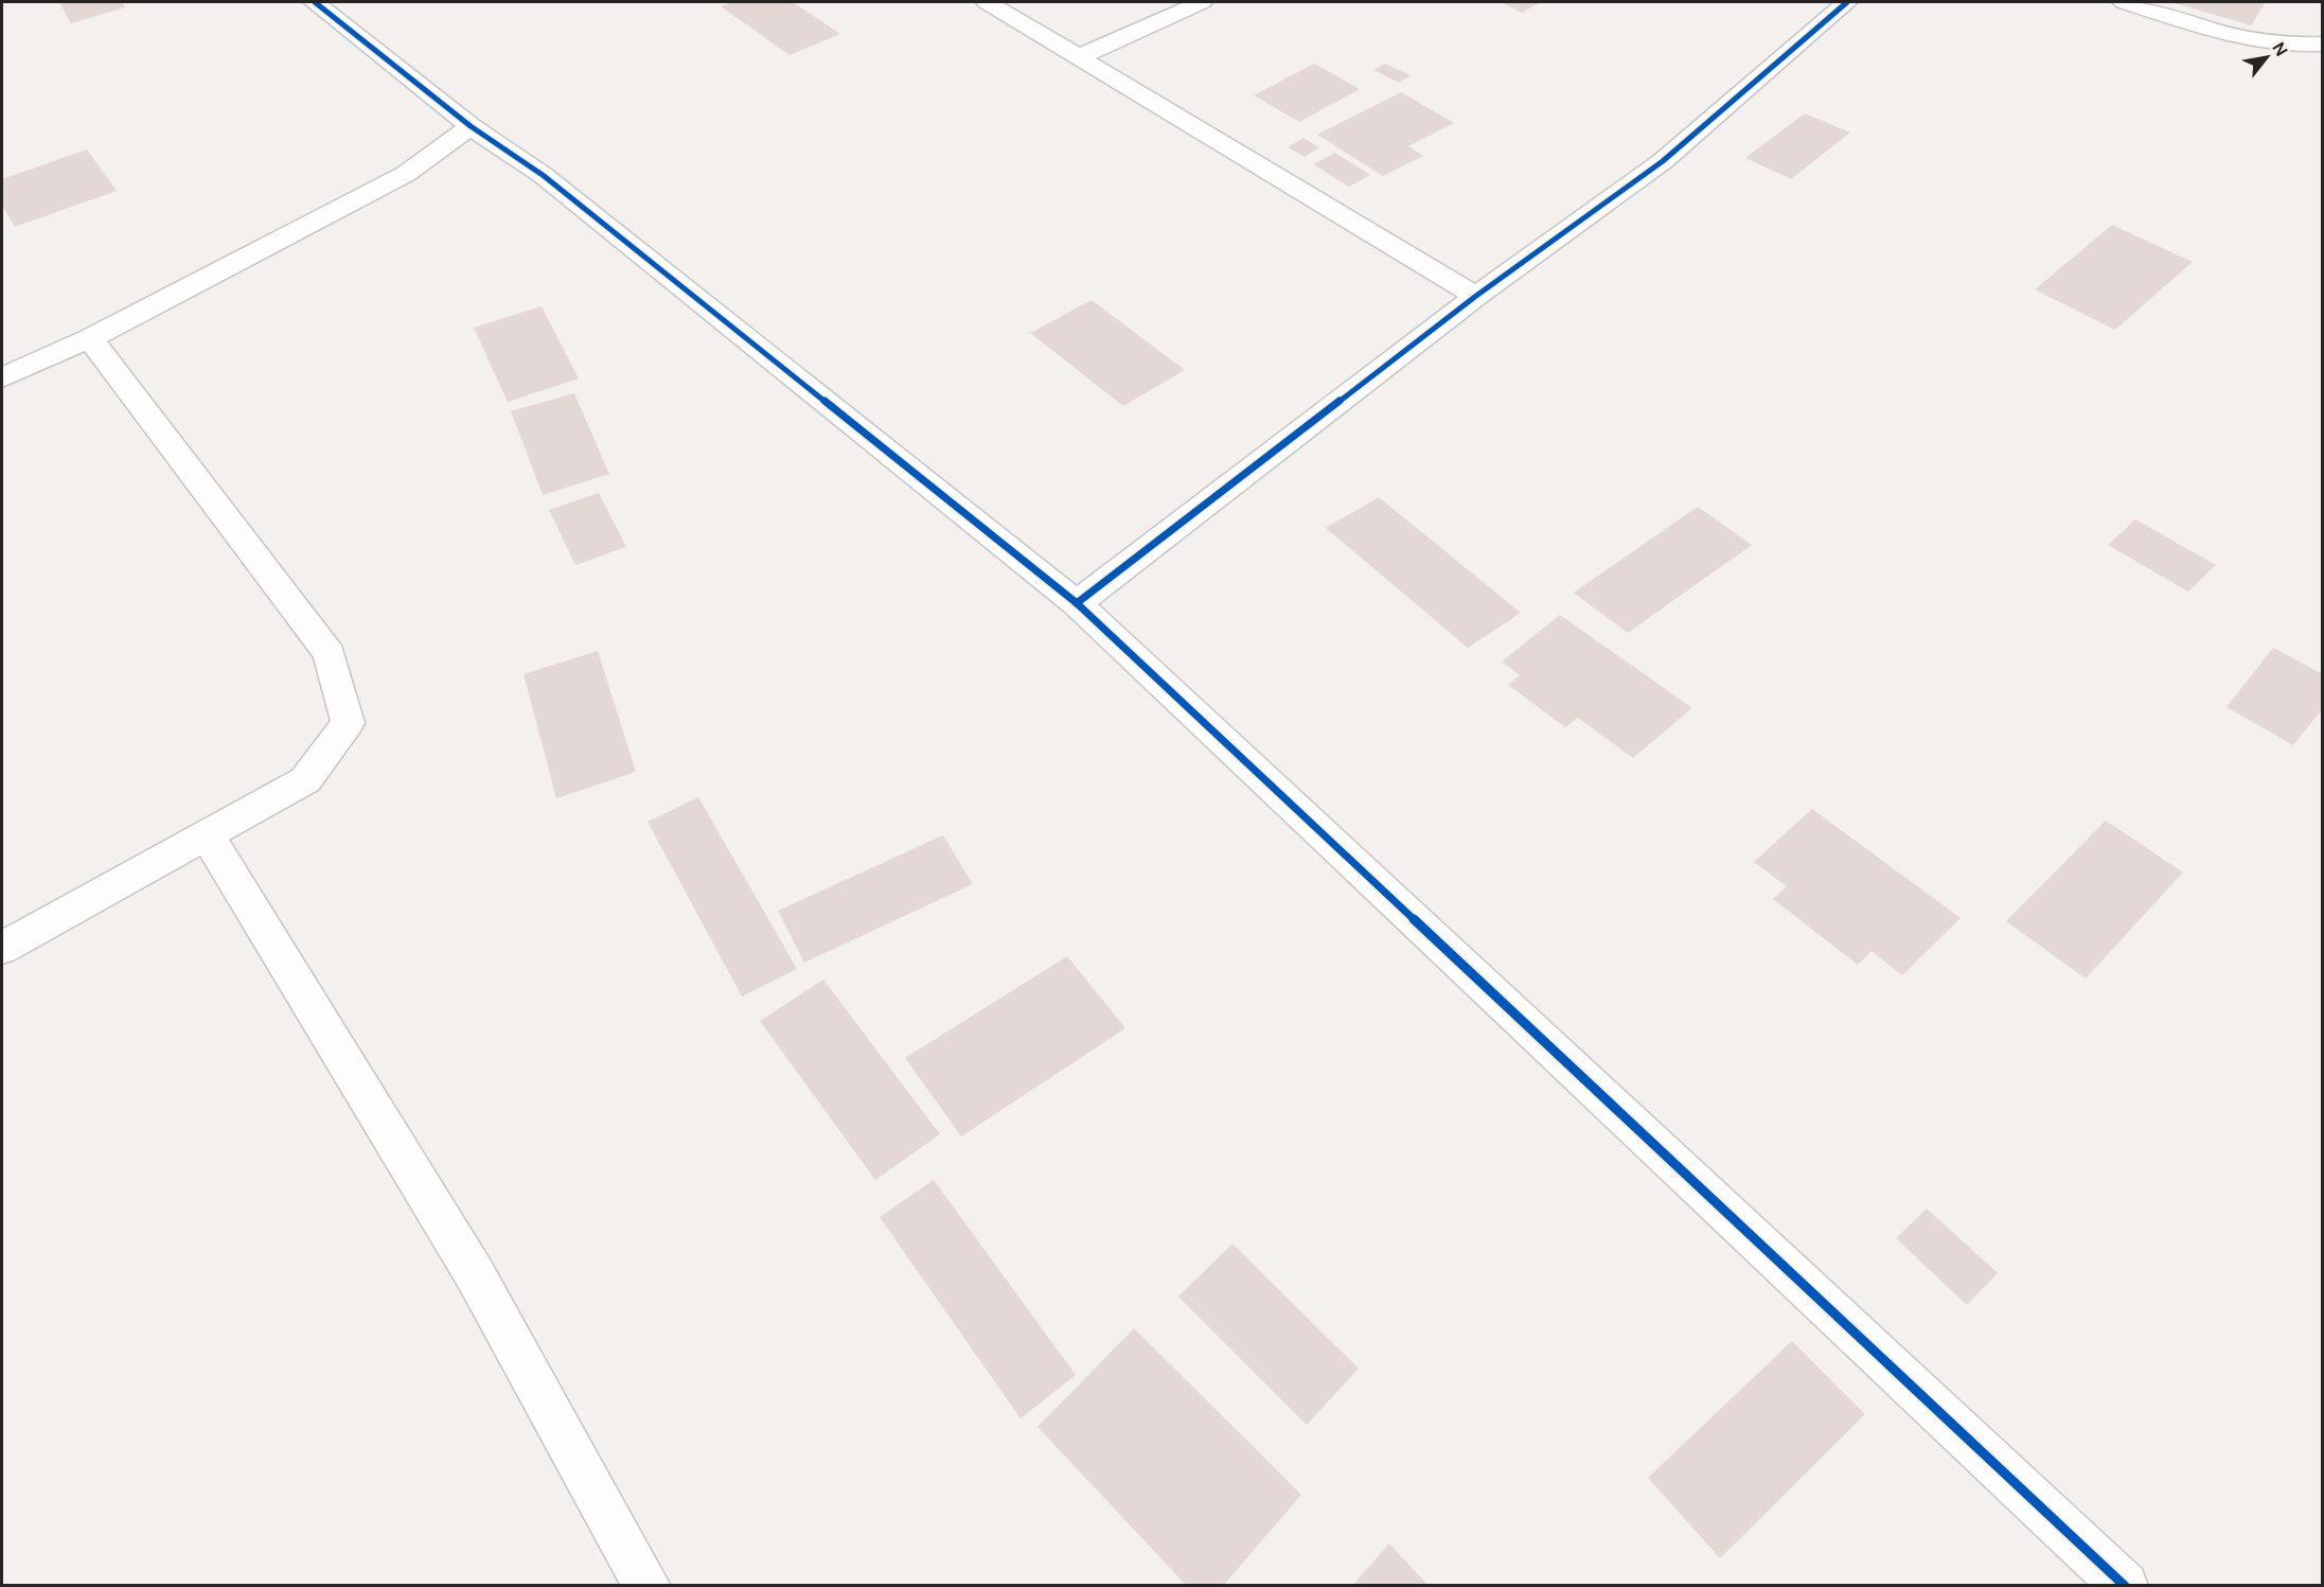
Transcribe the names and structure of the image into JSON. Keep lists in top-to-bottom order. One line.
{"north":"top right"}
